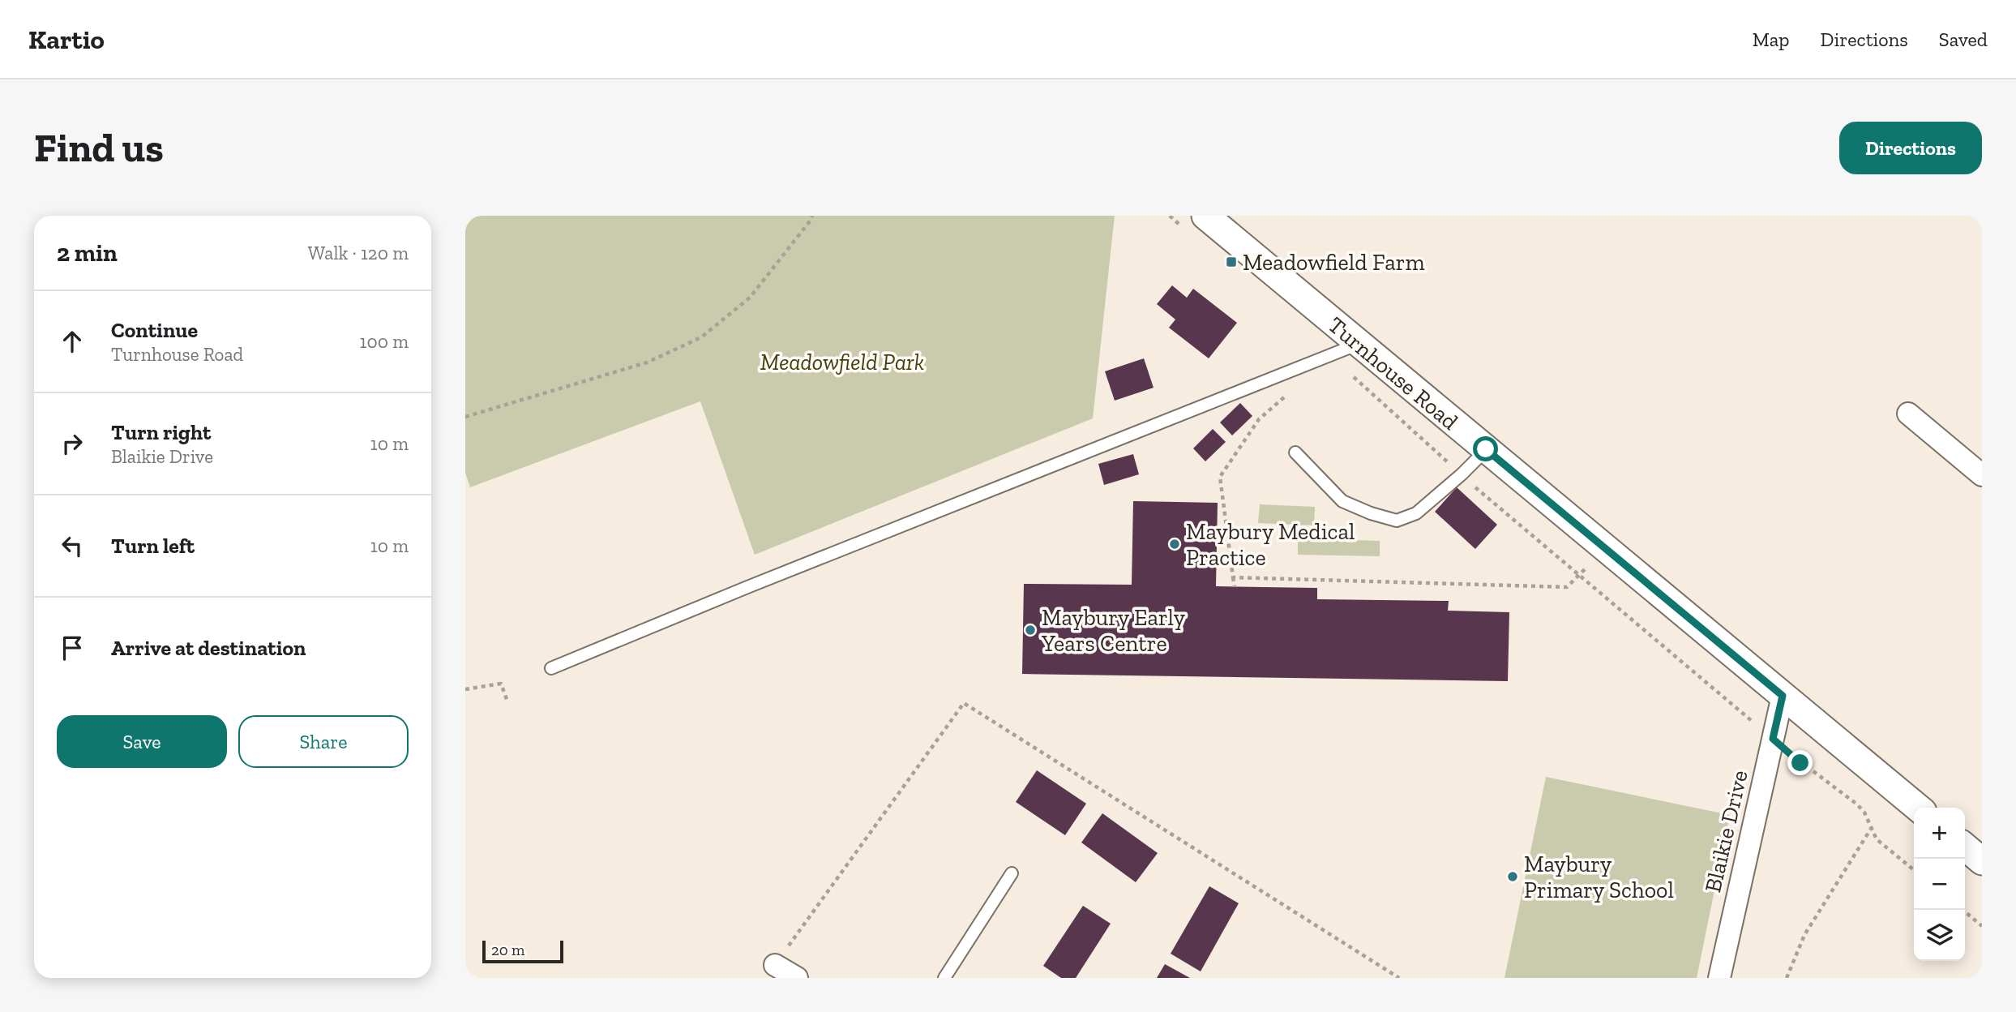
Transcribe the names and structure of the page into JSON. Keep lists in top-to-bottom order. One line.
{"streets":{"street":["Turnhouse Road","Blaikie Drive"]},"crossings":[["Turnhouse Road","Blaikie Drive"]],"parks":["Meadowfield Park"],"places":{"transit":["Meadowfield Farm"],"other":["Maybury Medical Practice","Maybury Early Years Centre","Maybury Primary School"]},"scale_bar":"20 m","page":{"header":"Kartio","nav":["Map","Directions","Saved"],"buttons":["Directions",["Save","Share"]],"title":"Find us","heading":["2 min","Walk · 120 m"],"list":[["Continue","Turnhouse Road","100 m"],["Turn right","Blaikie Drive","10 m"],["Turn left","10 m"],"Arrive at destination"],"map_buttons":["+","−"],"scale":"20 m"}}
